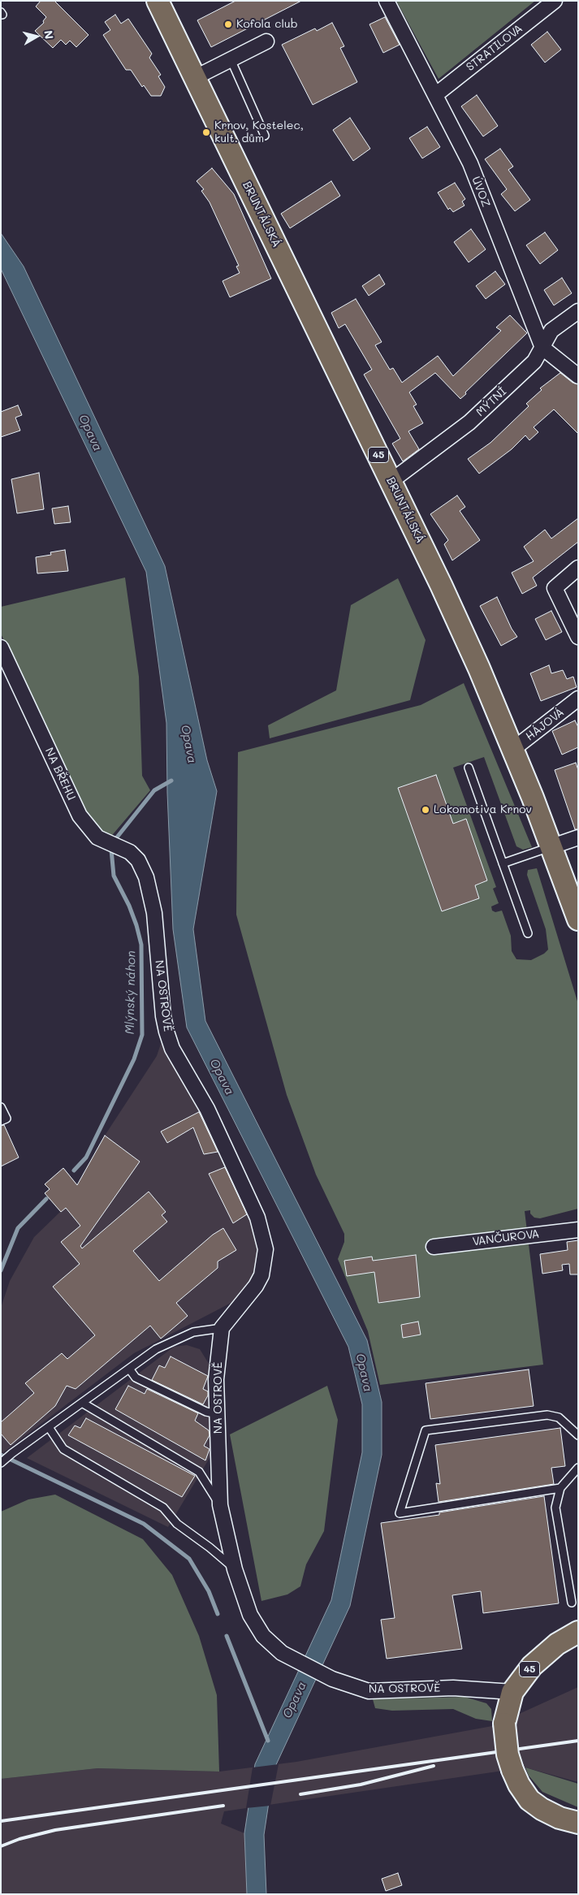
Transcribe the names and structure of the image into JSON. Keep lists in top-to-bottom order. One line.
{"streets":{"main road":["BRUNTÁLSKÁ","45"],"street":["STRATILOVA","ÚVOZ","MÝTNÍ","HÁJOVÁ","NA BŘEHU","NA OSTROVĚ","VANČUROVA"]},"crossings":[["STRATILOVA","ÚVOZ"],["ÚVOZ","MÝTNÍ"],["BRUNTÁLSKÁ","MÝTNÍ"],["BRUNTÁLSKÁ","HÁJOVÁ"],["45","NA OSTROVĚ"],["NA BŘEHU","NA OSTROVĚ"]],"water":["Opava","Mlýnský náhon"],"places":["Kofola club","Krnov, Kostelec, kult. dům","Lokomotiva Krnov"],"north":"right"}
